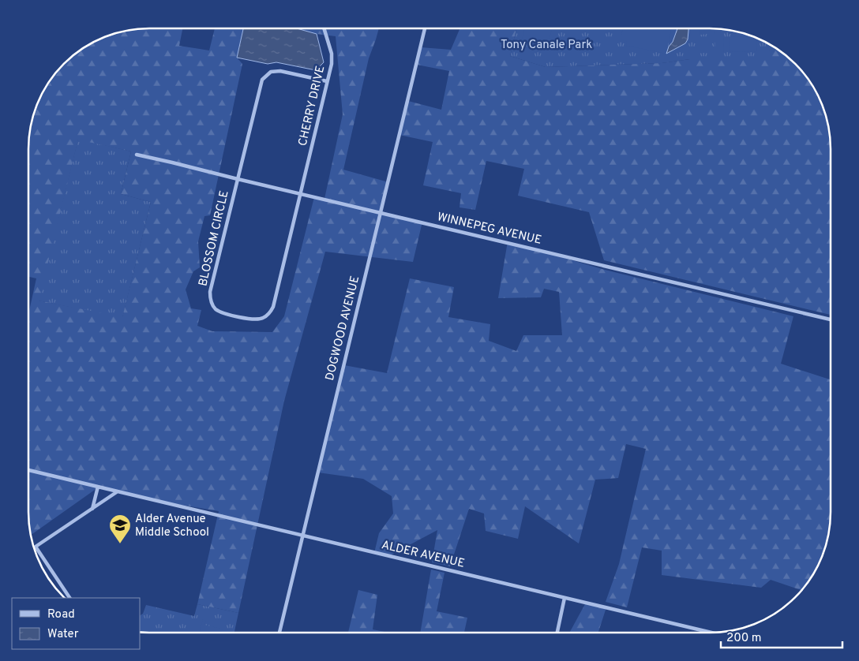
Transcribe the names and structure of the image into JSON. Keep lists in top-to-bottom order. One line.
{"streets":{"street":["CHERRY DRIVE","WINNEPEG AVENUE","BLOSSOM CIRCLE","DOGWOOD AVENUE","ALDER AVENUE"]},"crossings":[["CHERRY DRIVE","WINNEPEG AVENUE"],["CHERRY DRIVE","BLOSSOM CIRCLE"],["WINNEPEG AVENUE","BLOSSOM CIRCLE"],["WINNEPEG AVENUE","DOGWOOD AVENUE"],["DOGWOOD AVENUE","ALDER AVENUE"]],"parks":["Tony Canale Park"],"places":{"school or university":["Alder Avenue Middle School"]},"legend":["Road","Water"],"scale_bar":"200 m"}
